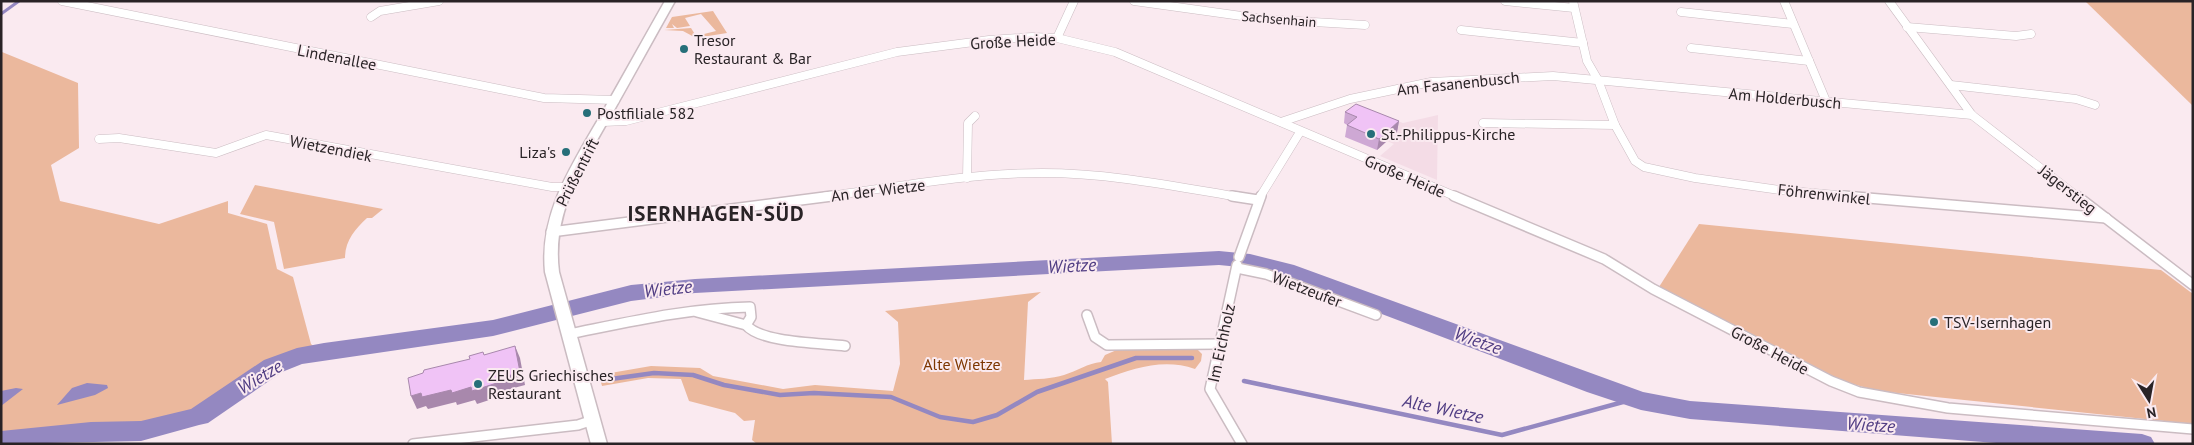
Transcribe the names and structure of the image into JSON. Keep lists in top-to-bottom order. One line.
{"streets":{"main road":["Prüßentrift"],"street":["Sachsenhain","Große Heide","Lindenallee","Am Fasanenbusch","Am Holderbusch","Wietzendiek","Jägerstieg","An der Wietze","Föhrenwinkel","Wietzeufer","Im Eichholz"]},"crossings":[["Große Heide","Am Fasanenbusch"],["Große Heide","Prüßentrift"],["Große Heide","Im Eichholz"],["Lindenallee","Prüßentrift"],["Am Fasanenbusch","Am Holderbusch"],["Am Fasanenbusch","Föhrenwinkel"],["Am Holderbusch","Jägerstieg"],["Am Holderbusch","Föhrenwinkel"],["Wietzendiek","Prüßentrift"],["Prüßentrift","An der Wietze"],["Jägerstieg","Föhrenwinkel"],["An der Wietze","Im Eichholz"],["Wietzeufer","Im Eichholz"]],"districts":["ISERNHAGEN-SÜD"],"water":["Wietze","Alte Wietze"],"parks":["Alte Wietze"],"places":["Tresor Restaurant & Bar","Postfiliale 582","St.-Philippus-Kirche","Liza's","TSV-Isernhagen","ZEUS Griechisches Restaurant"],"north":"bottom"}
